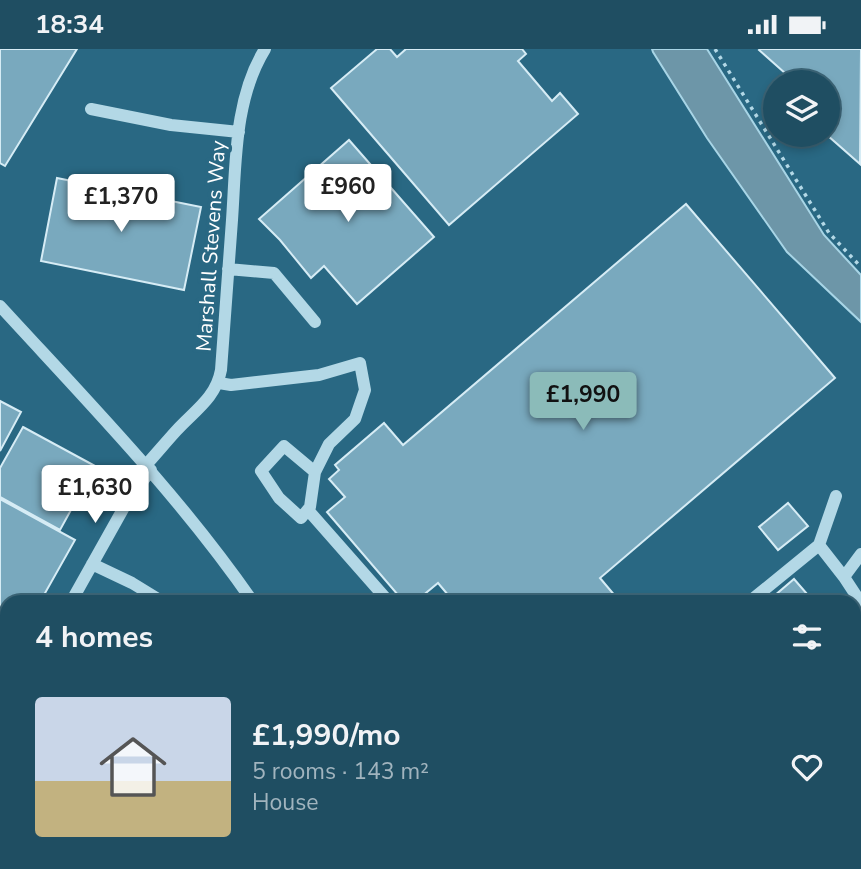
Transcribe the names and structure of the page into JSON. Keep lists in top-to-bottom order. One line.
{"streets":{"street":["Marshall Stevens Way"]},"page":{"status":"18:34","price":["£960","£1,370","£1,990","£1,630"],"heading":"4 homes","list":[{"name":"£1,990/mo","note":"5 rooms · 143 m² · House"}]}}
